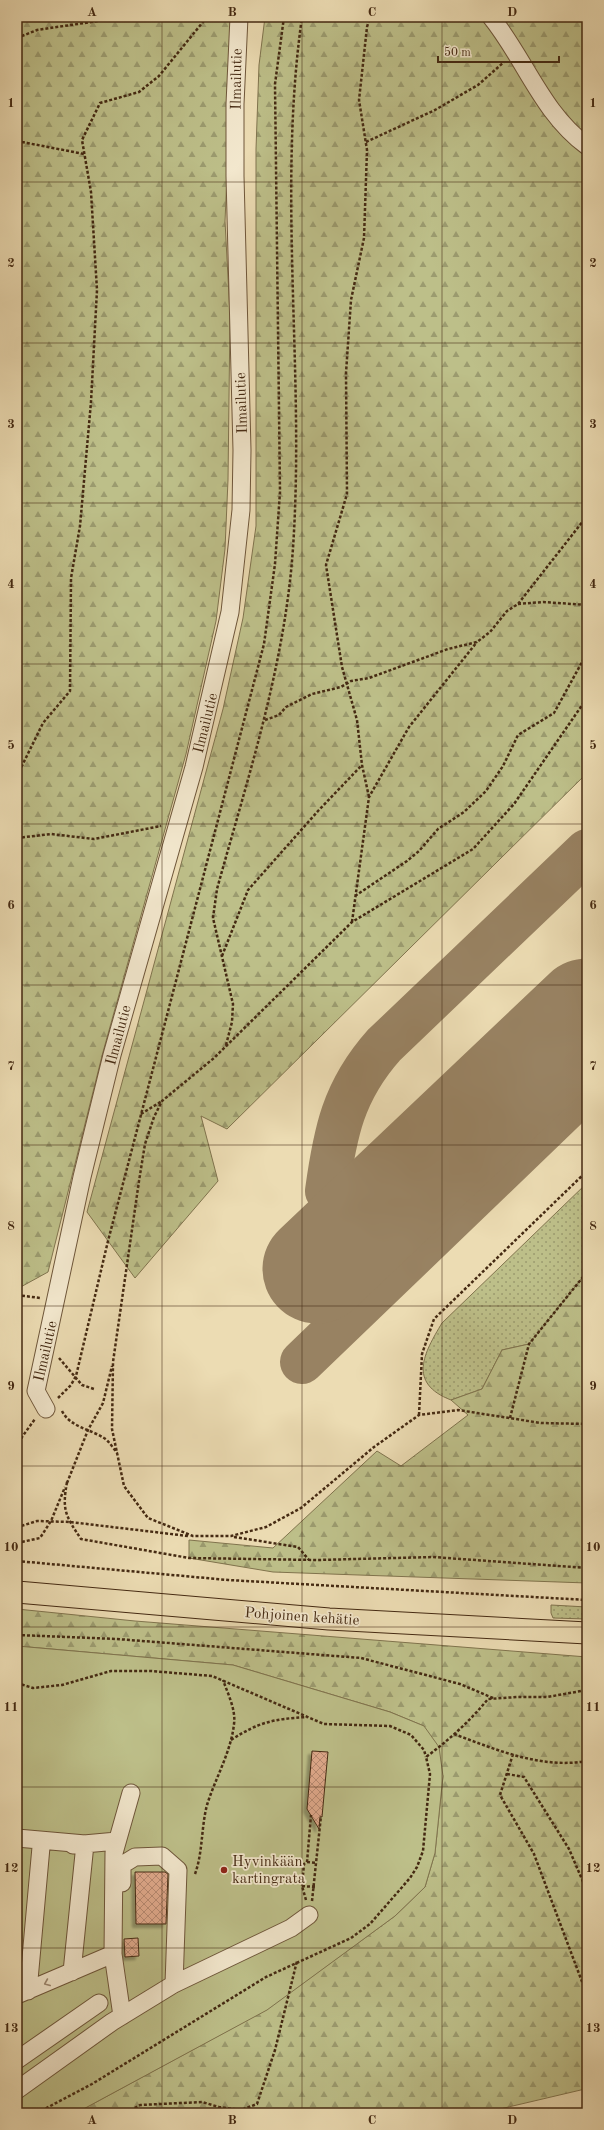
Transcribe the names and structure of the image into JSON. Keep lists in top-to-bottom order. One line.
{"streets":{"main road":["Pohjoinen kehätie"],"street":["Ilmailutie"]},"places":["Hyvinkään kartingrata"],"scale_bar":"50 m","grid":{"columns":["A","B","C","D"],"rows":["1","2","3","4","5","6","7","8","9","10","11","12","13"]}}
